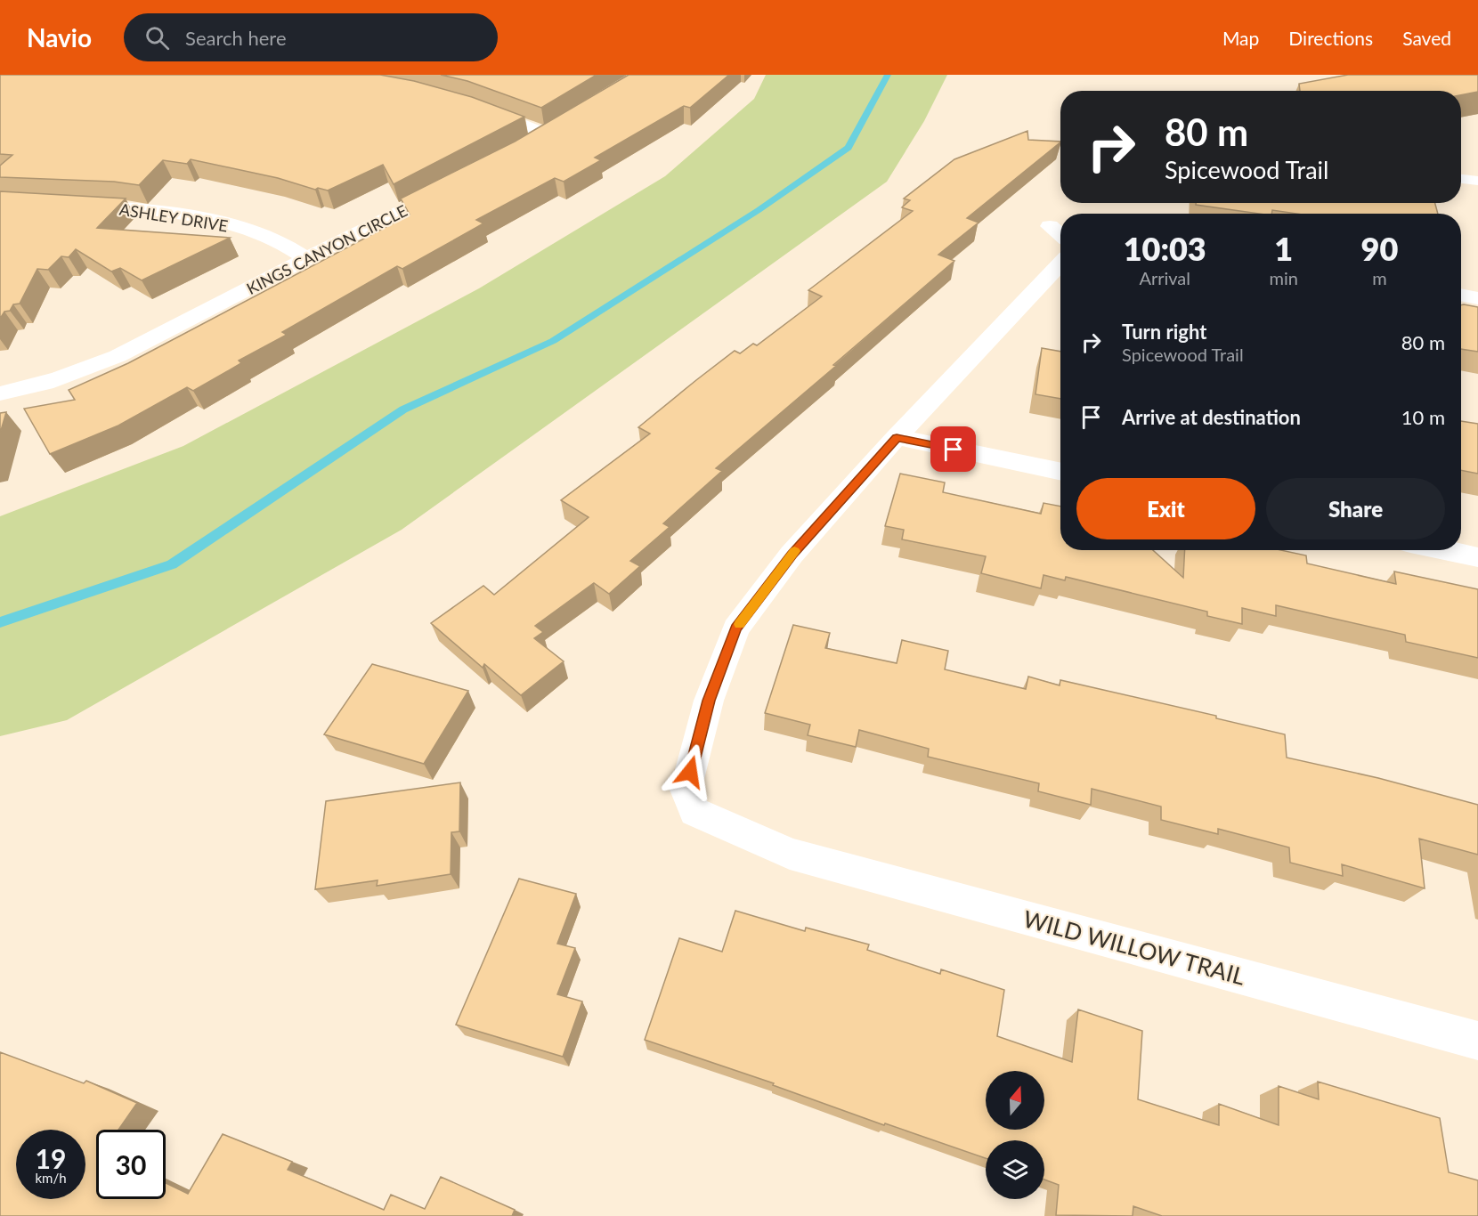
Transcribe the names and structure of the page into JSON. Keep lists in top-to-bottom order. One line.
{"streets":{"street":["ASHLEY DRIVE","KINGS CANYON CIRCLE","WILD WILLOW TRAIL"]},"crossings":[["ASHLEY DRIVE","KINGS CANYON CIRCLE"]],"north":"top","page":{"header":"Navio","search":"Search here","nav":["Map","Directions","Saved"],"turn":["80 m","Spicewood Trail"],"eta":["10:03","Arrival","1","min","90","m"],"list":[{"name":"Turn right","note":"Spicewood Trail","value":"80 m"},{"name":"Arrive at destination","value":"10 m"}],"buttons":["Exit","Share"],"speed":"19 km/h","limit":"30"}}
